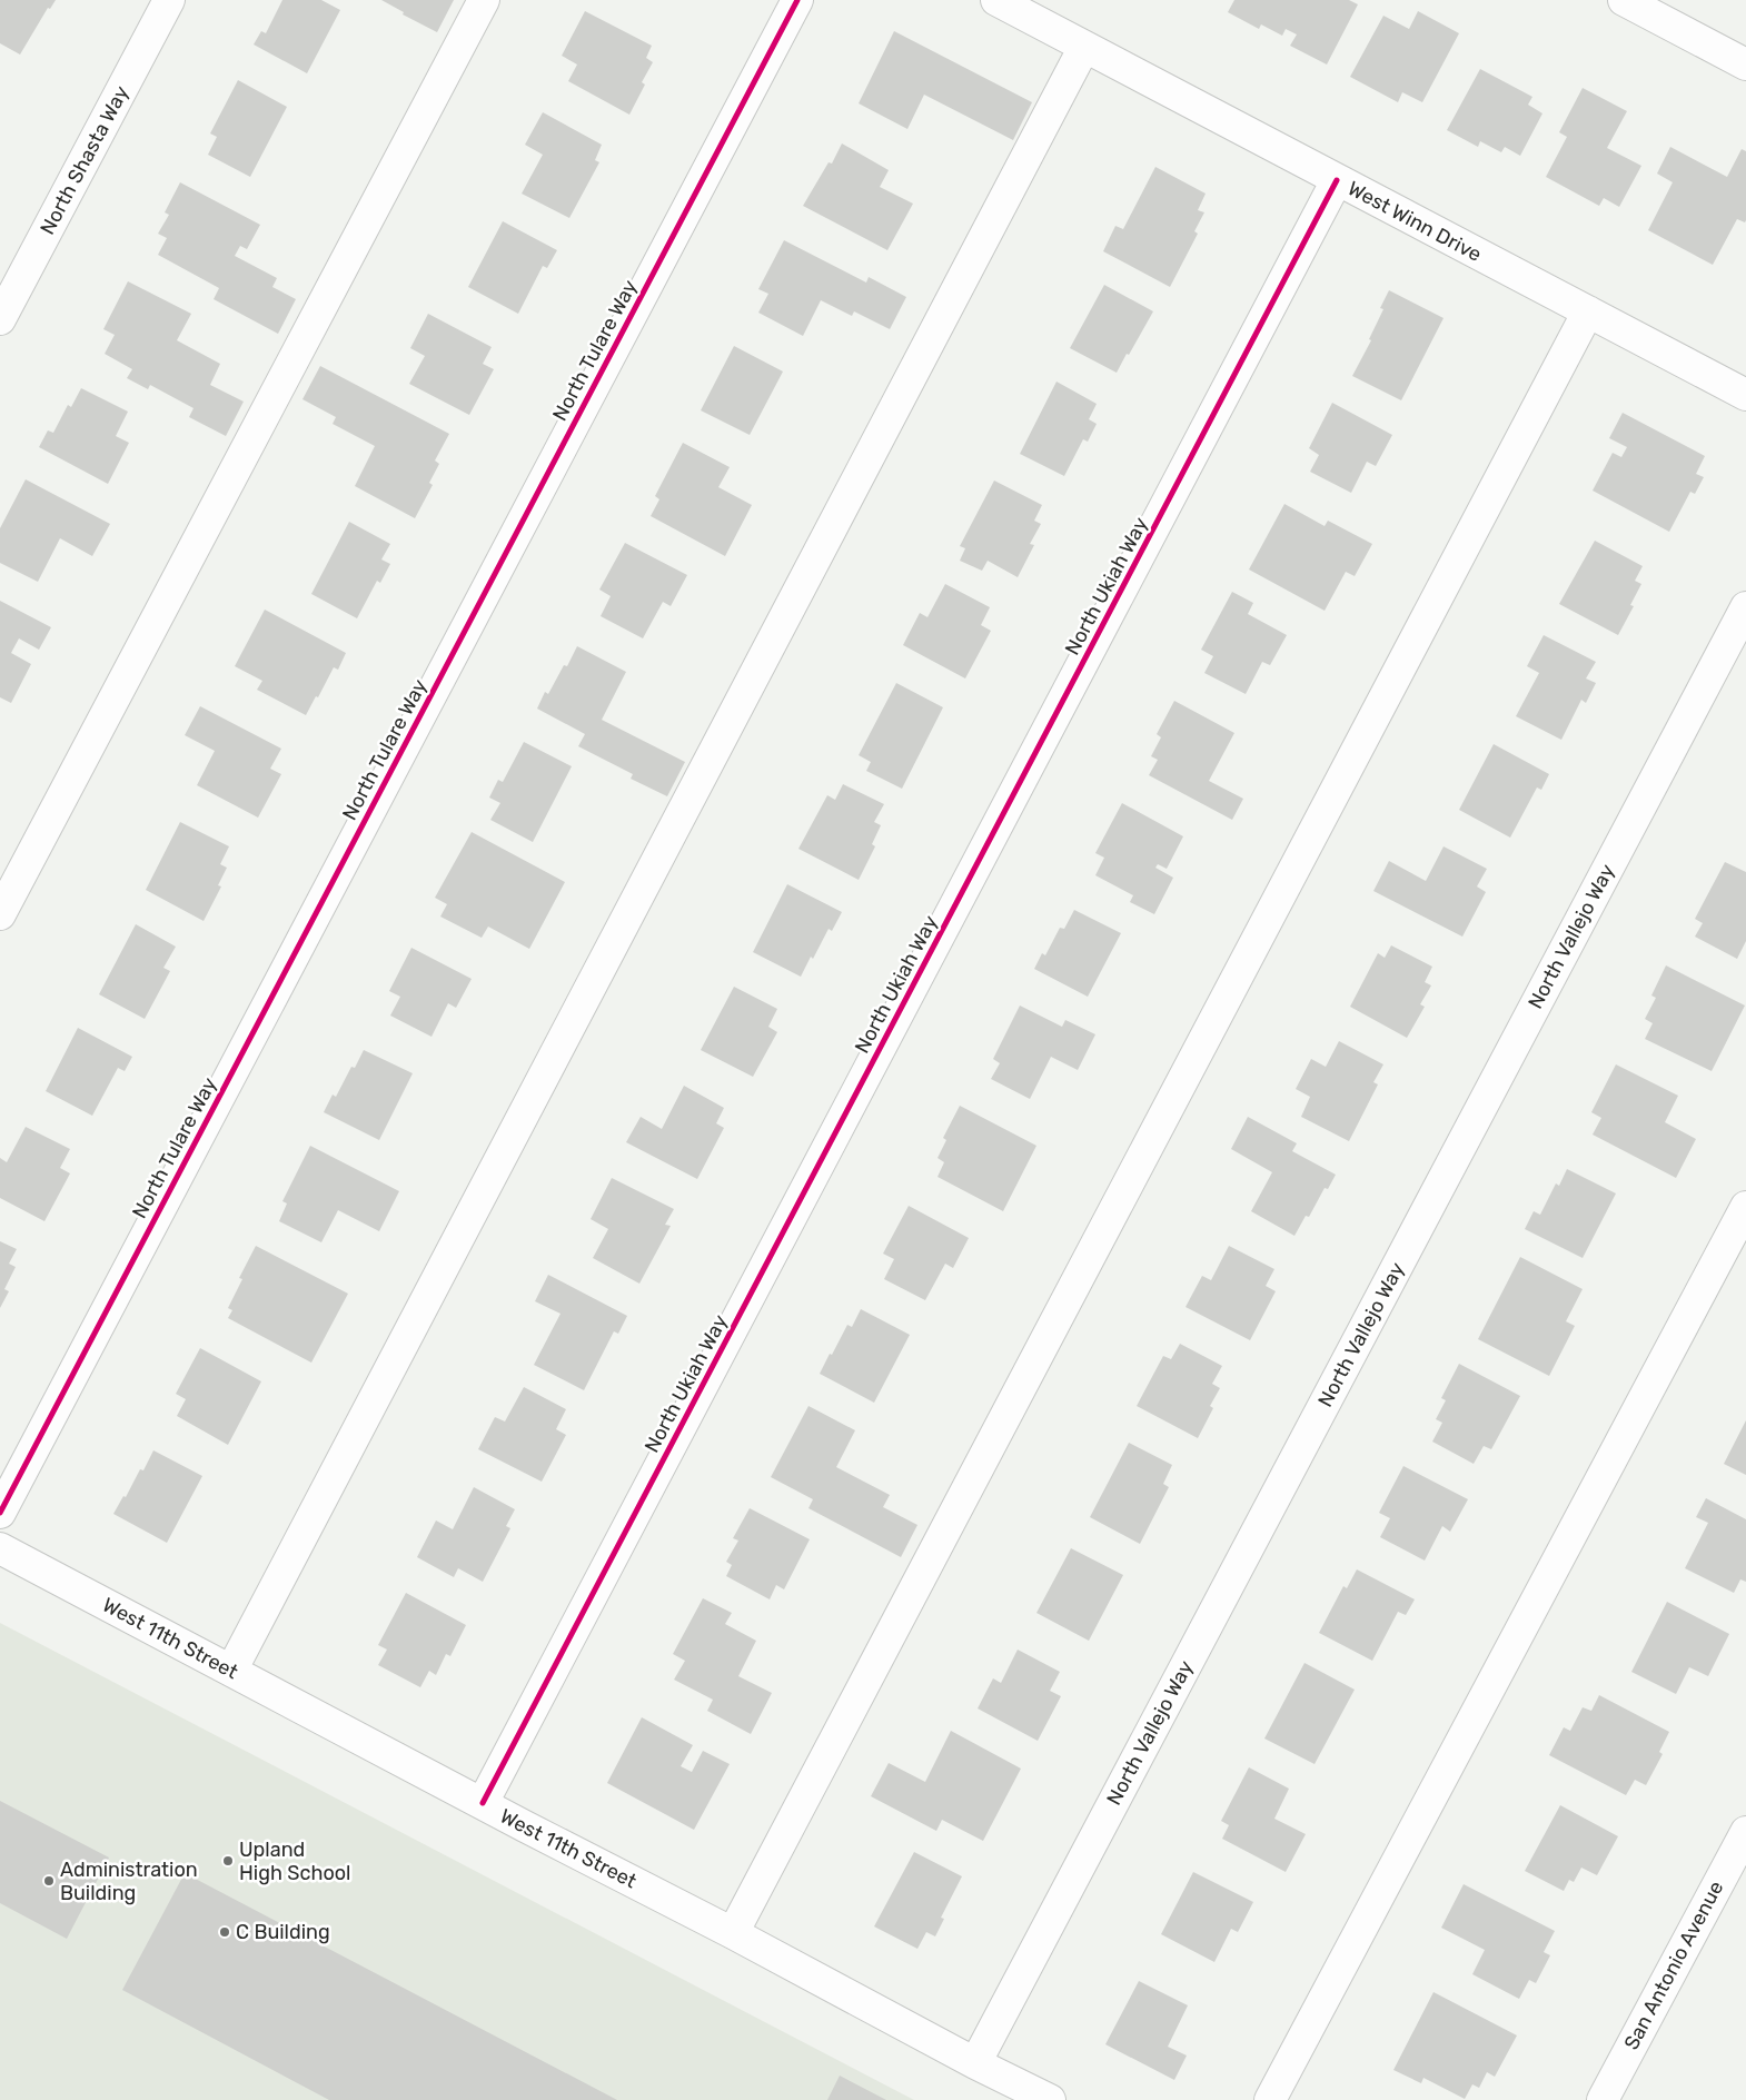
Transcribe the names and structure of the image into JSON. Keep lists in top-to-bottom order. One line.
{"streets":{"street":["North Shasta Way","West Winn Drive","North Tulare Way","North Ukiah Way","North Vallejo Way","West 11th Street","San Antonio Avenue"]},"crossings":[["West Winn Drive","North Ukiah Way"],["North Ukiah Way","West 11th Street"],["North Vallejo Way","West 11th Street"]],"places":["Upland High School","Administration Building","C Building"]}
